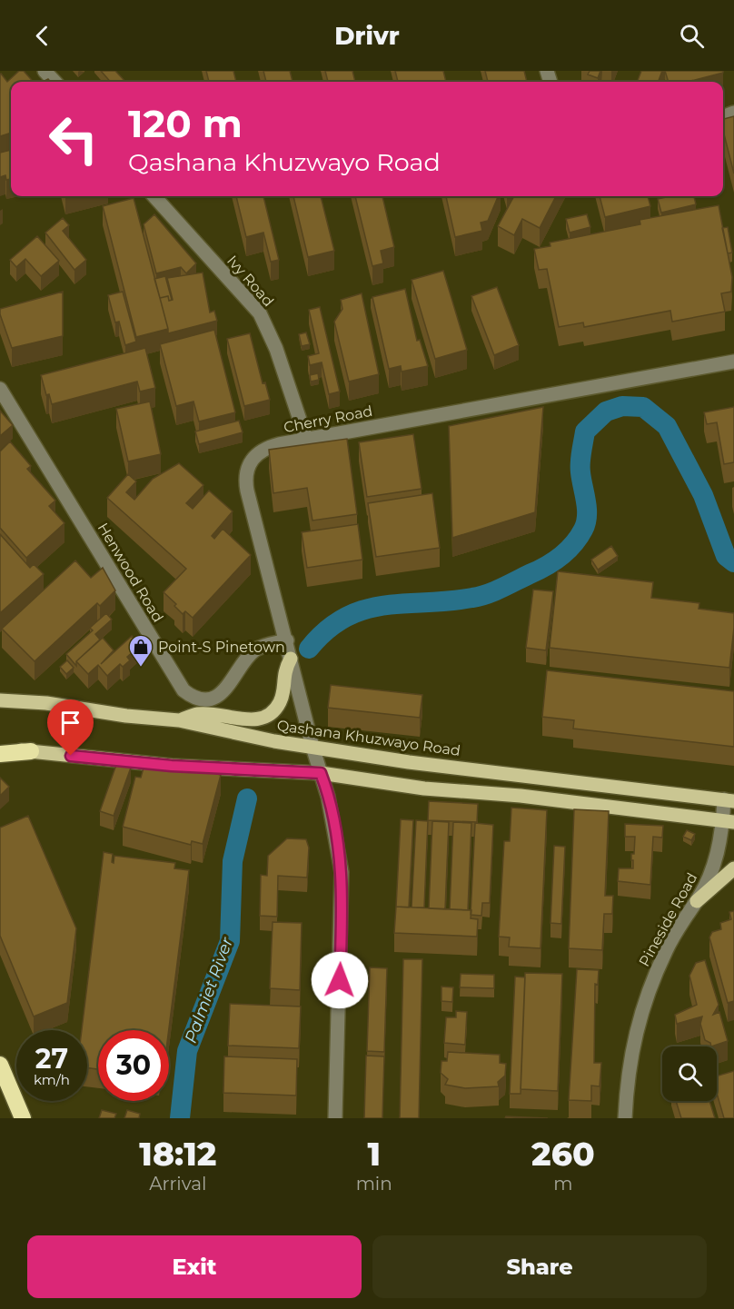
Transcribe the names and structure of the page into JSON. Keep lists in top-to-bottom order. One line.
{"streets":{"main road":["Qashana Khuzwayo Road"],"street":["Ivy Road","Cherry Road","Henwood Road","Pineside Road"]},"crossings":[["Ivy Road","Cherry Road"],["Cherry Road","Henwood Road"],["Cherry Road","Qashana Khuzwayo Road"],["Qashana Khuzwayo Road","Pineside Road"]],"water":["Palmiet River"],"places":{"shop":["Point-S Pinetown"]},"page":{"header":"Drivr","turn":["120 m","Qashana Khuzwayo Road"],"speed":"27 km/h","limit":"30","eta":["18:12","Arrival","1","min","260","m"],"buttons":["Exit","Share"]}}
